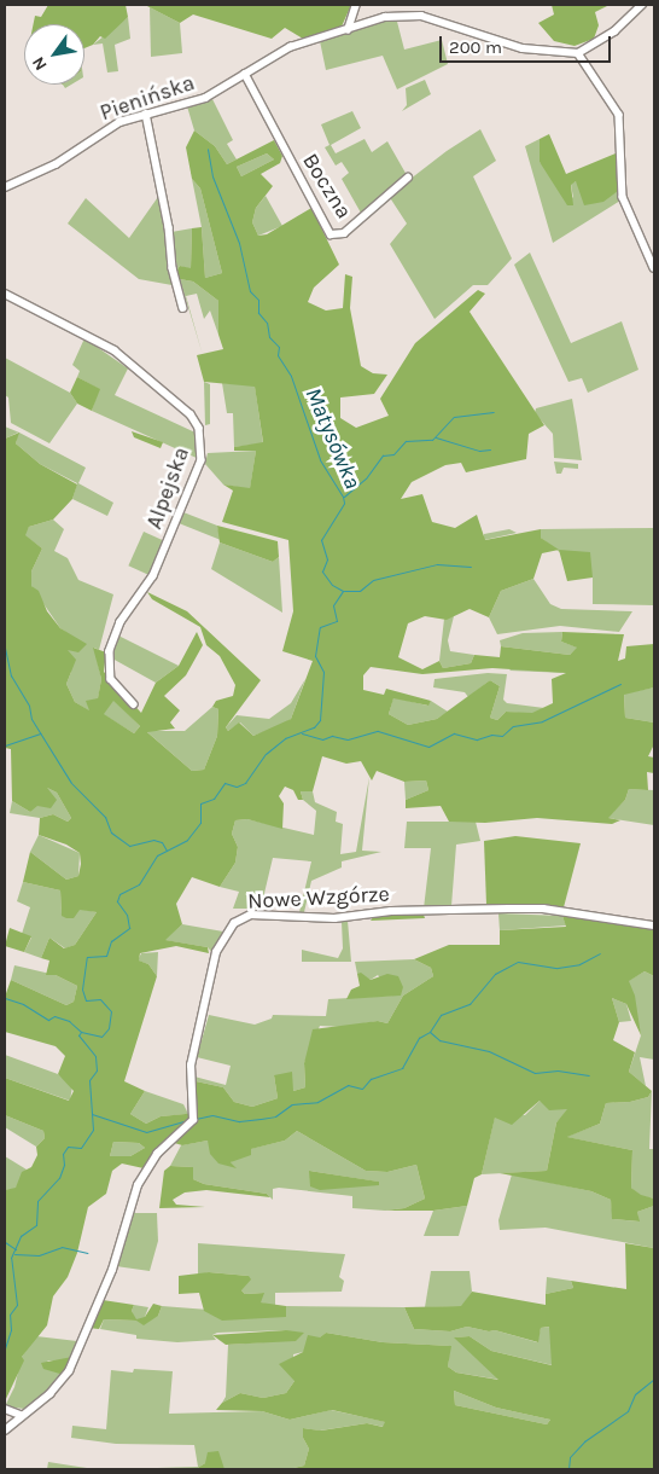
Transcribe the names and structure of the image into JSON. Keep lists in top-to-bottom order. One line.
{"streets":{"street":["Pienińska","Boczna","Alpejska","Nowe Wzgórze"]},"crossings":[["Pienińska","Boczna"]],"water":["Matysówka"],"scale_bar":"200 m","north":"bottom left"}
